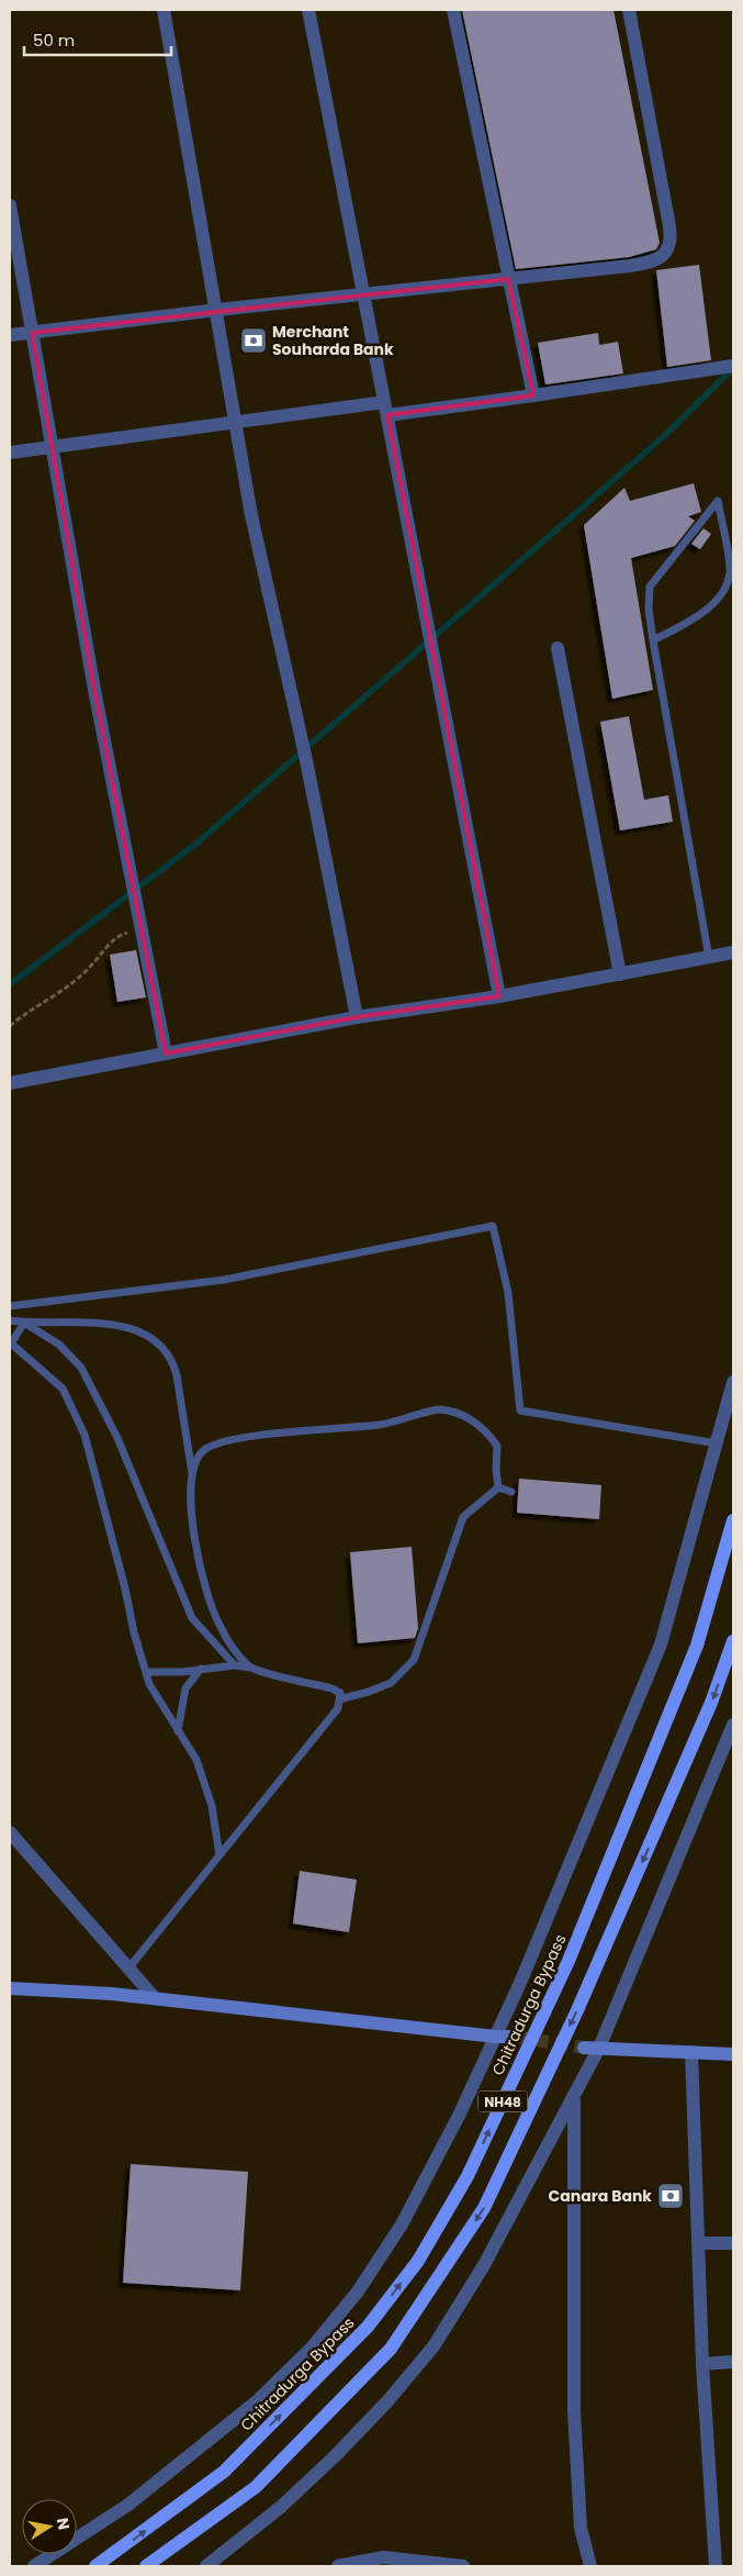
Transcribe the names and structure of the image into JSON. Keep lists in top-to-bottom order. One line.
{"streets":{"main road":["Chitradurga Bypass","NH48"]},"places":{"bank":["Merchant Souharda Bank","Canara Bank"]},"scale_bar":"50 m","north":"right"}
